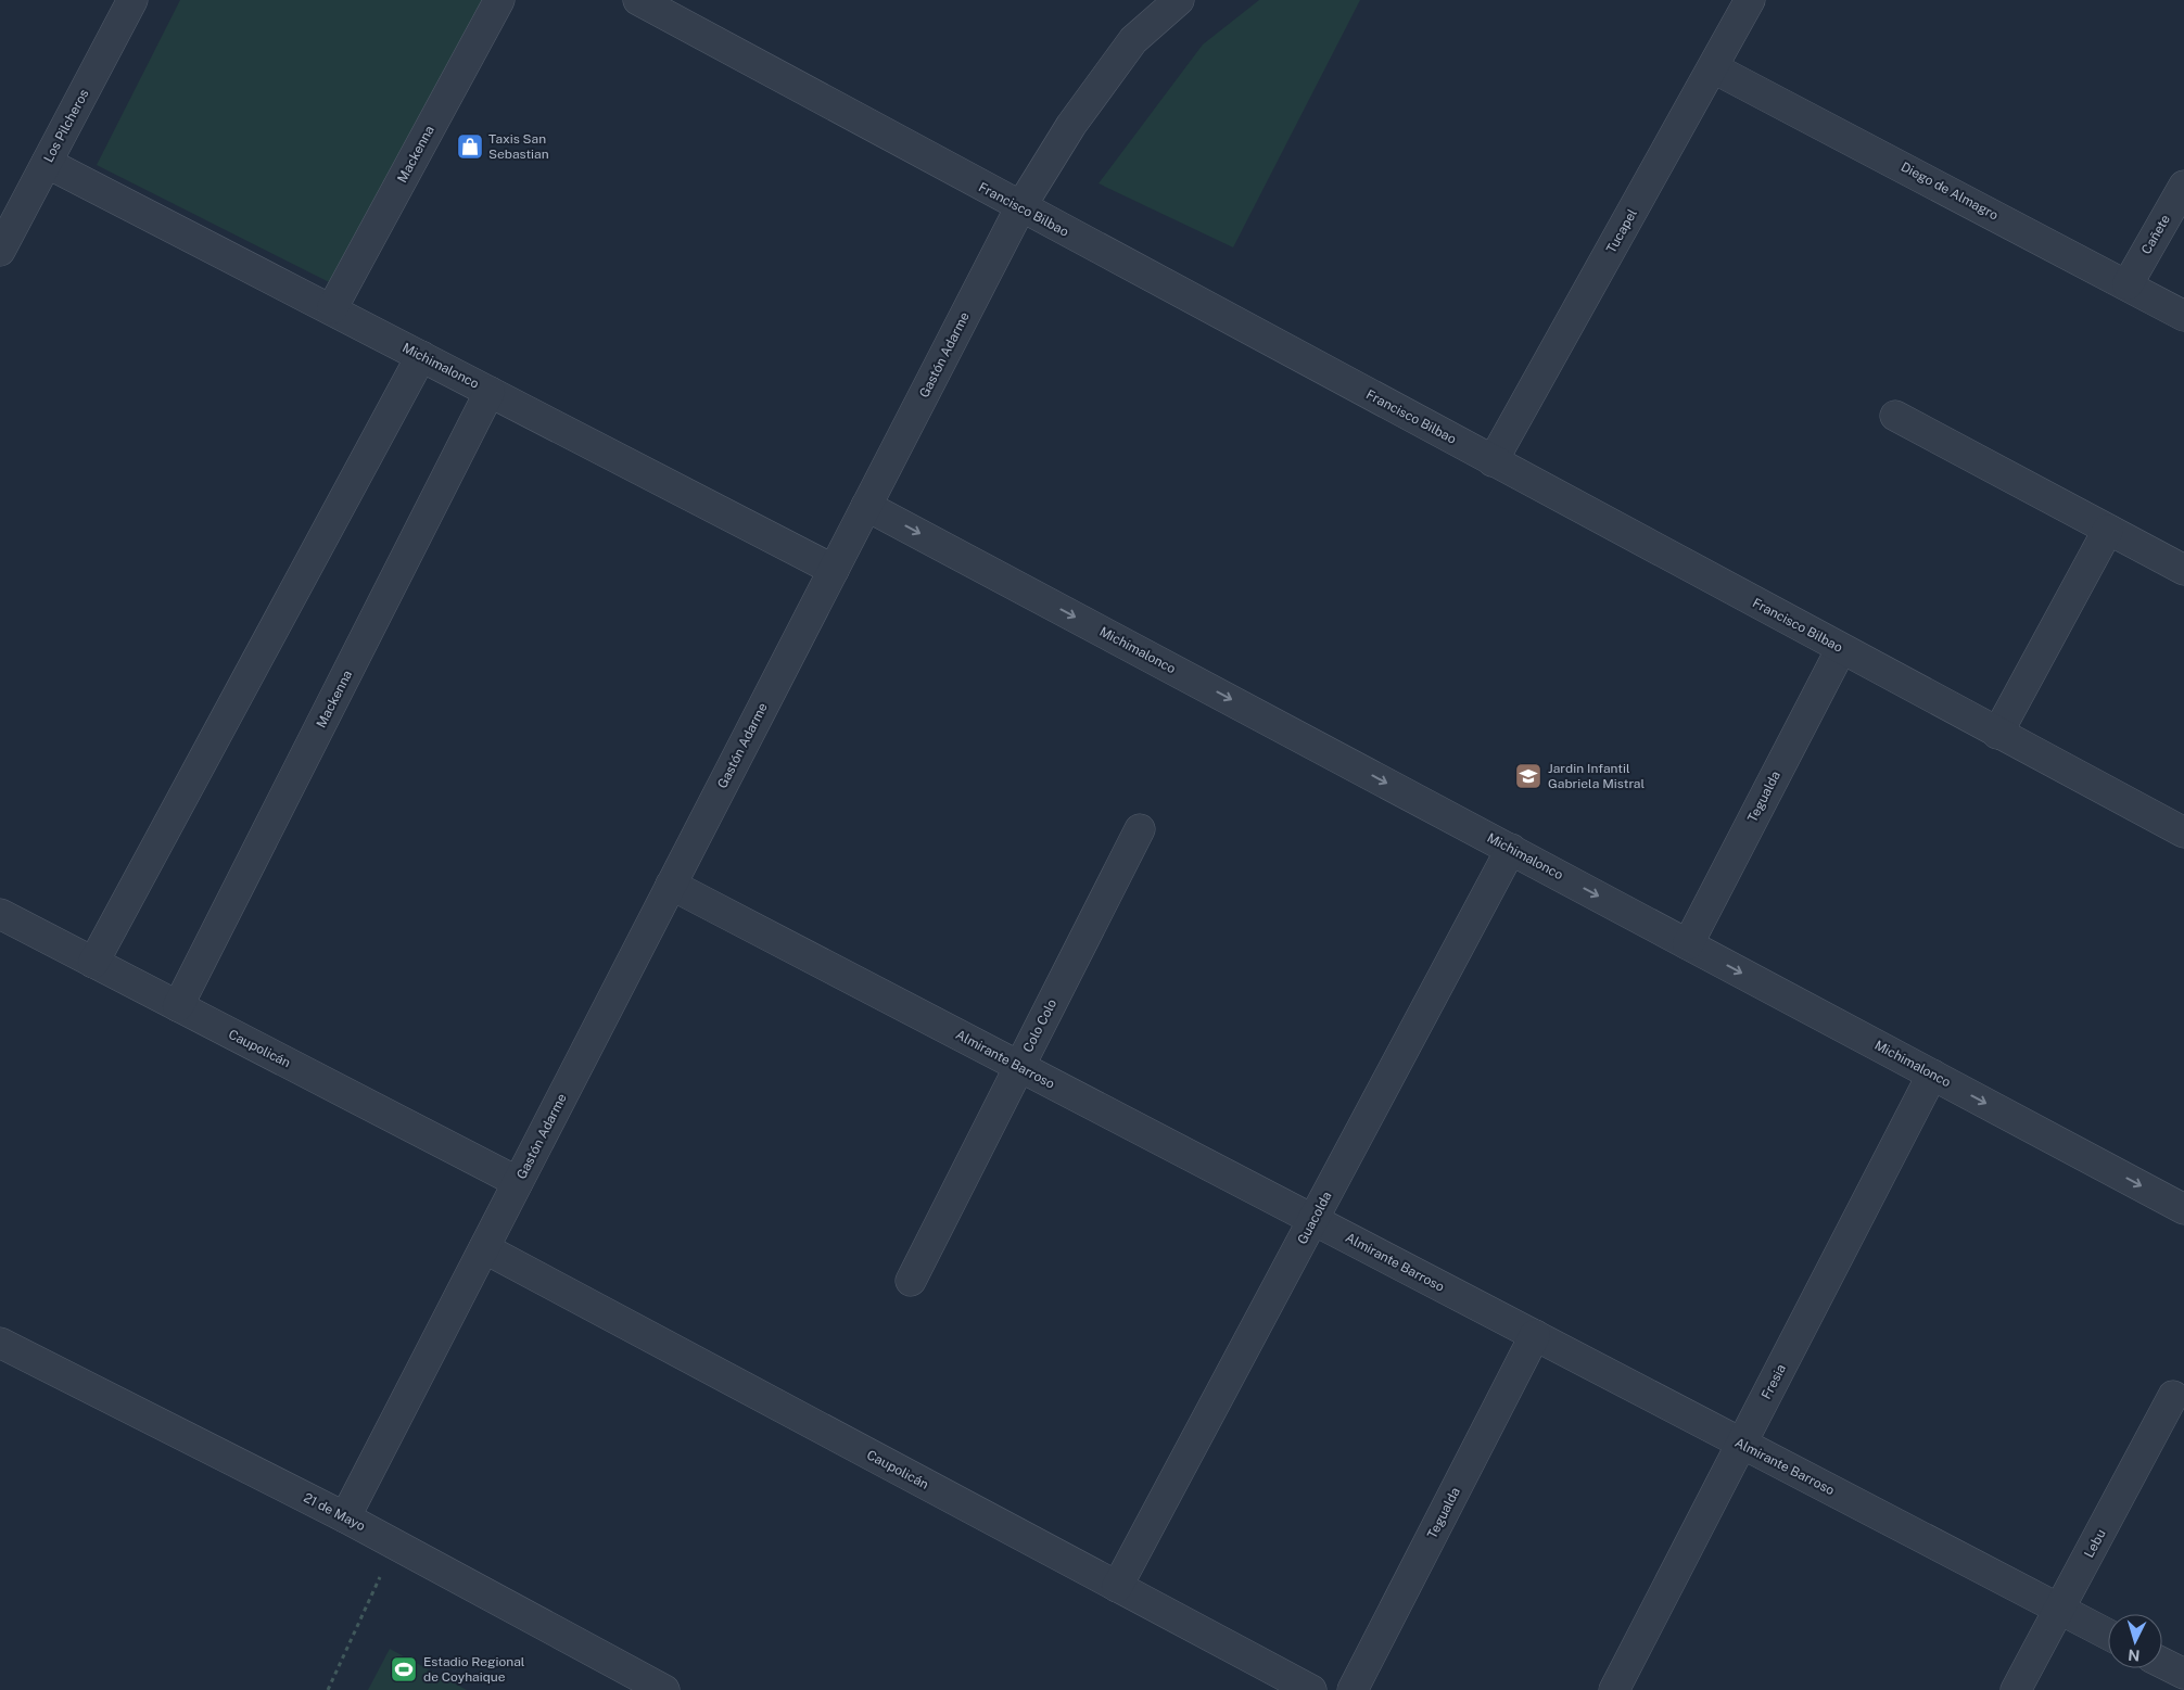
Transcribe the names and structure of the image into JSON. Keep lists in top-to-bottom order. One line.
{"streets":{"street":["Los Pilcheros","Mackenna","Diego de Almagro","Francisco Bilbao","Tucapel","Cañete","Gastón Adarme","Michimalonco","Tegualda","Colo Colo","Caupolicán","Almirante Barroso","Guacolda","Fresia","21 de Mayo","Lebu"]},"crossings":[["Los Pilcheros","Michimalonco"],["Mackenna","Michimalonco"],["Mackenna","Caupolicán"],["Diego de Almagro","Tucapel"],["Diego de Almagro","Cañete"],["Francisco Bilbao","Tucapel"],["Francisco Bilbao","Gastón Adarme"],["Francisco Bilbao","Tegualda"],["Gastón Adarme","Michimalonco"],["Gastón Adarme","Caupolicán"],["Gastón Adarme","Almirante Barroso"],["Gastón Adarme","21 de Mayo"],["Michimalonco","Tegualda"],["Michimalonco","Guacolda"],["Michimalonco","Fresia"],["Tegualda","Almirante Barroso"],["Colo Colo","Almirante Barroso"],["Caupolicán","Guacolda"],["Almirante Barroso","Guacolda"],["Almirante Barroso","Fresia"],["Almirante Barroso","Lebu"]],"one_way":["Michimalonco"],"places":{"shop":["Taxis San Sebastian"],"school or university":["Jardin Infantil Gabriela Mistral"],"sports":["Estadio Regional de Coyhaique"]},"north":"bottom"}
